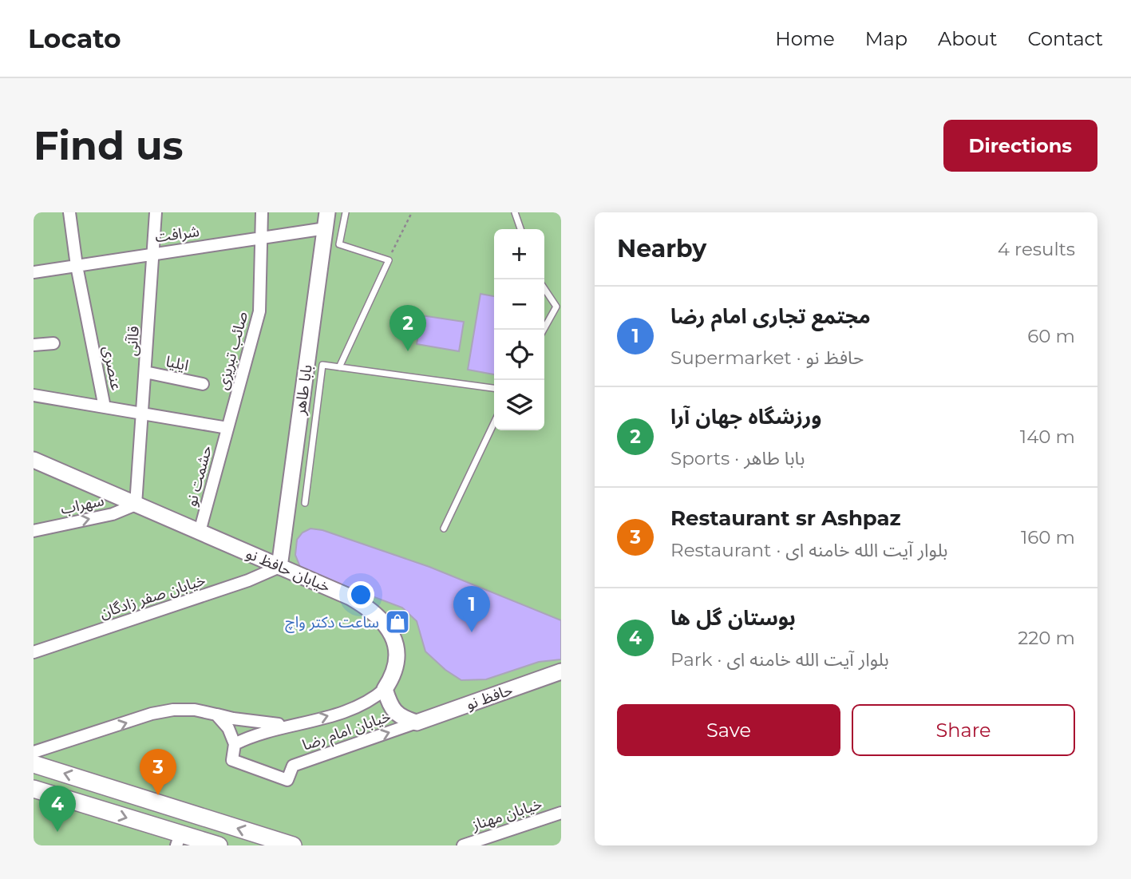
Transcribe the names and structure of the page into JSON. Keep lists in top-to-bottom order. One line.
{"streets":{"main road":["بابا طاهر","خیابان حافظ نو","حافظ نو"],"street":["شرافت","قاآنی","صائب تبریزی","ایلیا","عنصری","حشمت نو","سهراب","خیابان صفر زادگان","خیابان امام رضا","خیابان مهناز"]},"crossings":[["شرافت","قاآنی"],["شرافت","صائب تبریزی"],["شرافت","عنصری"],["شرافت","بابا طاهر"],["قاآنی","ایلیا"],["قاآنی","عنصری"],["قاآنی","سهراب"],["قاآنی","خیابان حافظ نو"],["صائب تبریزی","عنصری"],["صائب تبریزی","حشمت نو"],["عنصری","حشمت نو"],["بابا طاهر","خیابان حافظ نو"],["بابا طاهر","خیابان صفر زادگان"],["حشمت نو","خیابان حافظ نو"],["سهراب","خیابان حافظ نو"],["خیابان حافظ نو","خیابان صفر زادگان"],["خیابان حافظ نو","خیابان امام رضا"],["حافظ نو","خیابان امام رضا"]],"one_way":["سهراب","خیابان امام رضا"],"places":{"shop":["ساعت دکتر واچ"]},"page":{"header":"Locato","nav":["Home","Map","About","Contact"],"buttons":["Directions",["Save","Share"]],"title":"Find us","heading":["Nearby","4 results"],"map_buttons":["+","−"],"list":[{"mark":"1","name":"مجتمع تجاری امام رضا","note":"Supermarket · حافظ نو","value":"60 m"},{"mark":"2","name":"ورزشگاه جهان آرا","note":"Sports · بابا طاهر","value":"140 m"},{"mark":"3","name":"Restaurant sr Ashpaz","note":"Restaurant · بلوار آیت الله خامنه ای","value":"160 m"},{"mark":"4","name":"بوستان گل ها","note":"Park · بلوار آیت الله خامنه ای","value":"220 m"}],"pins":["2","1","3","4"]}}
